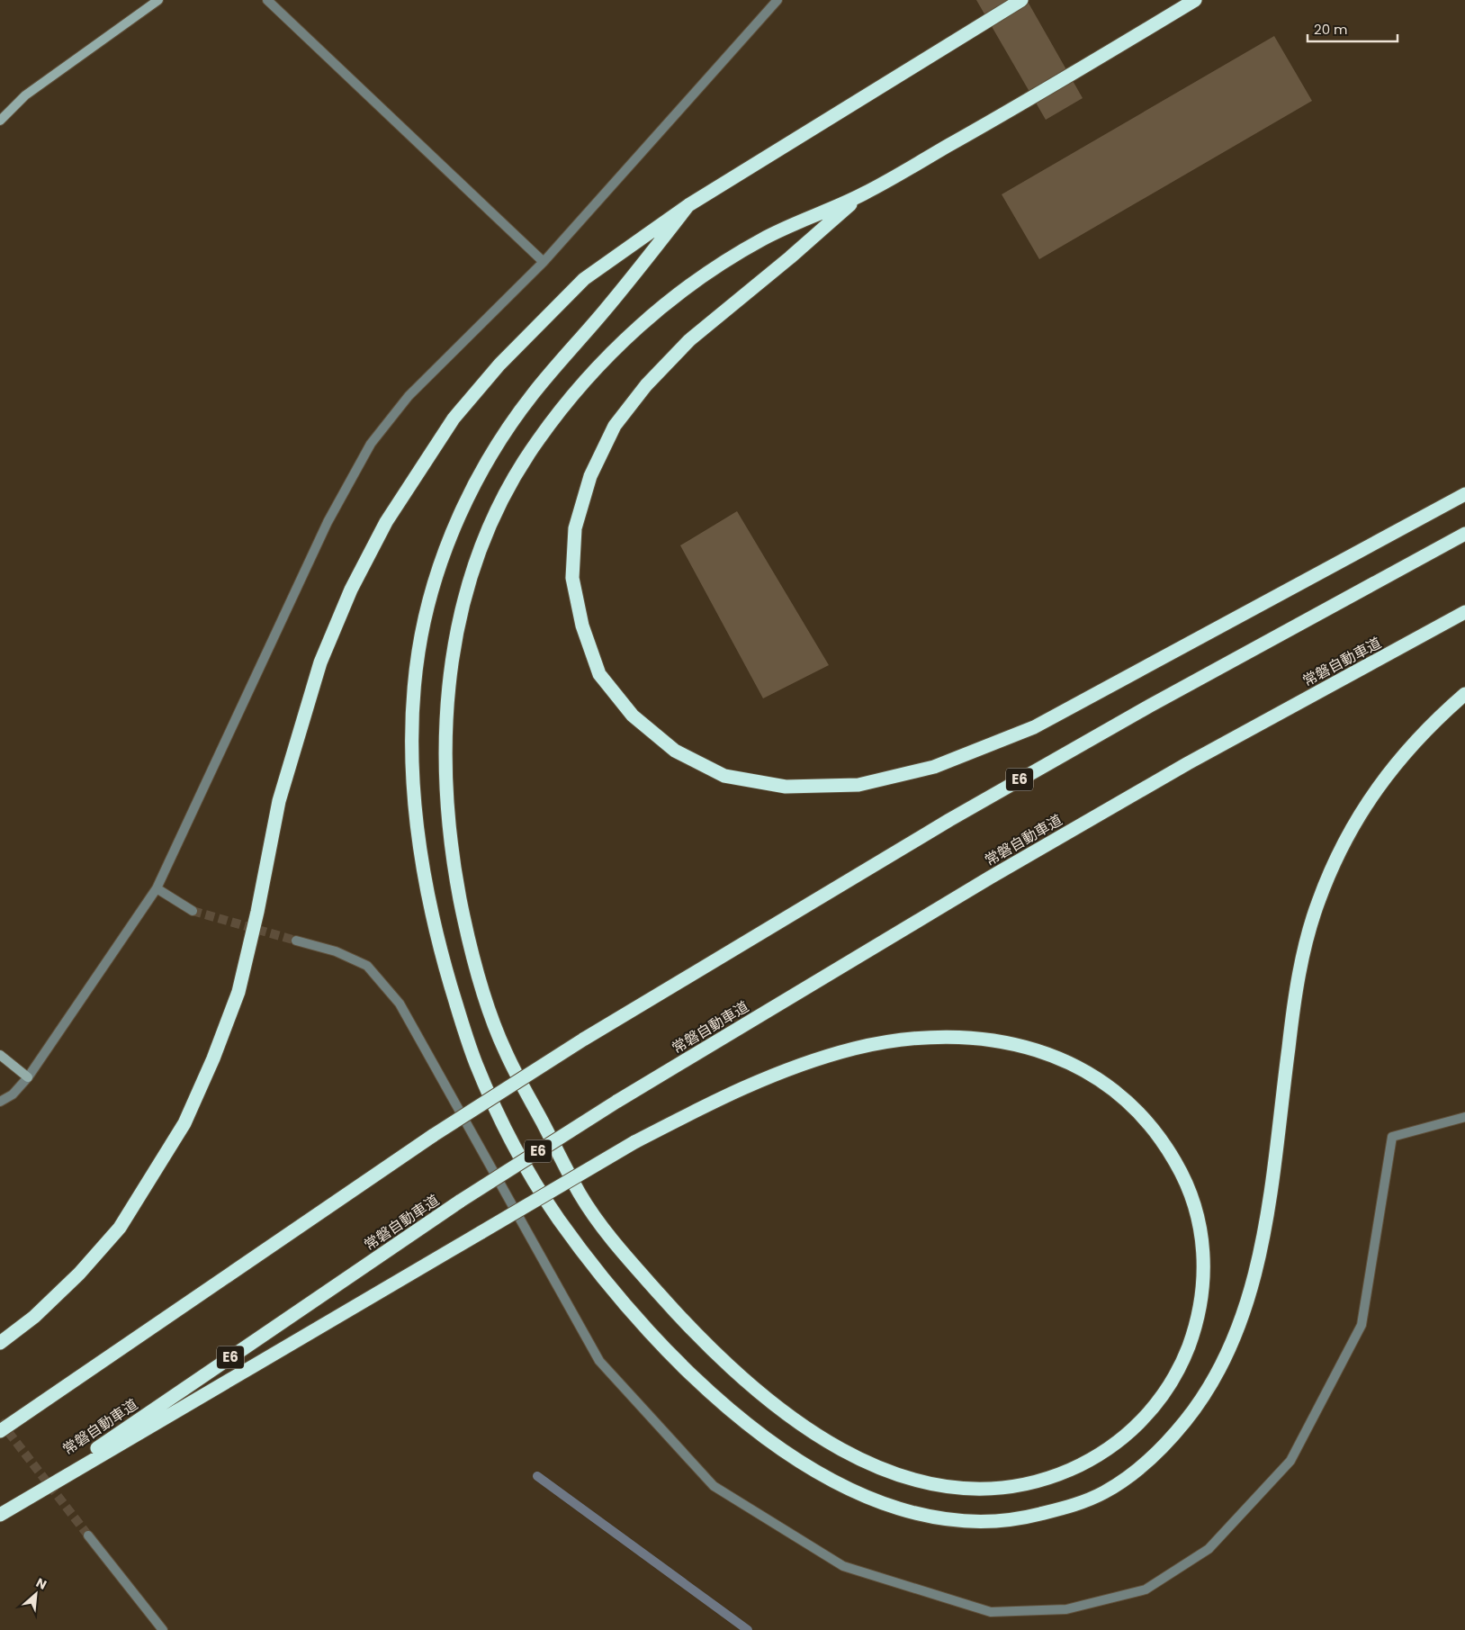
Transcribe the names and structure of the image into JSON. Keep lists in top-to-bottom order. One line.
{"streets":{"highway":["常磐自動車道","E6"]},"scale_bar":"20 m","north":"top right"}
